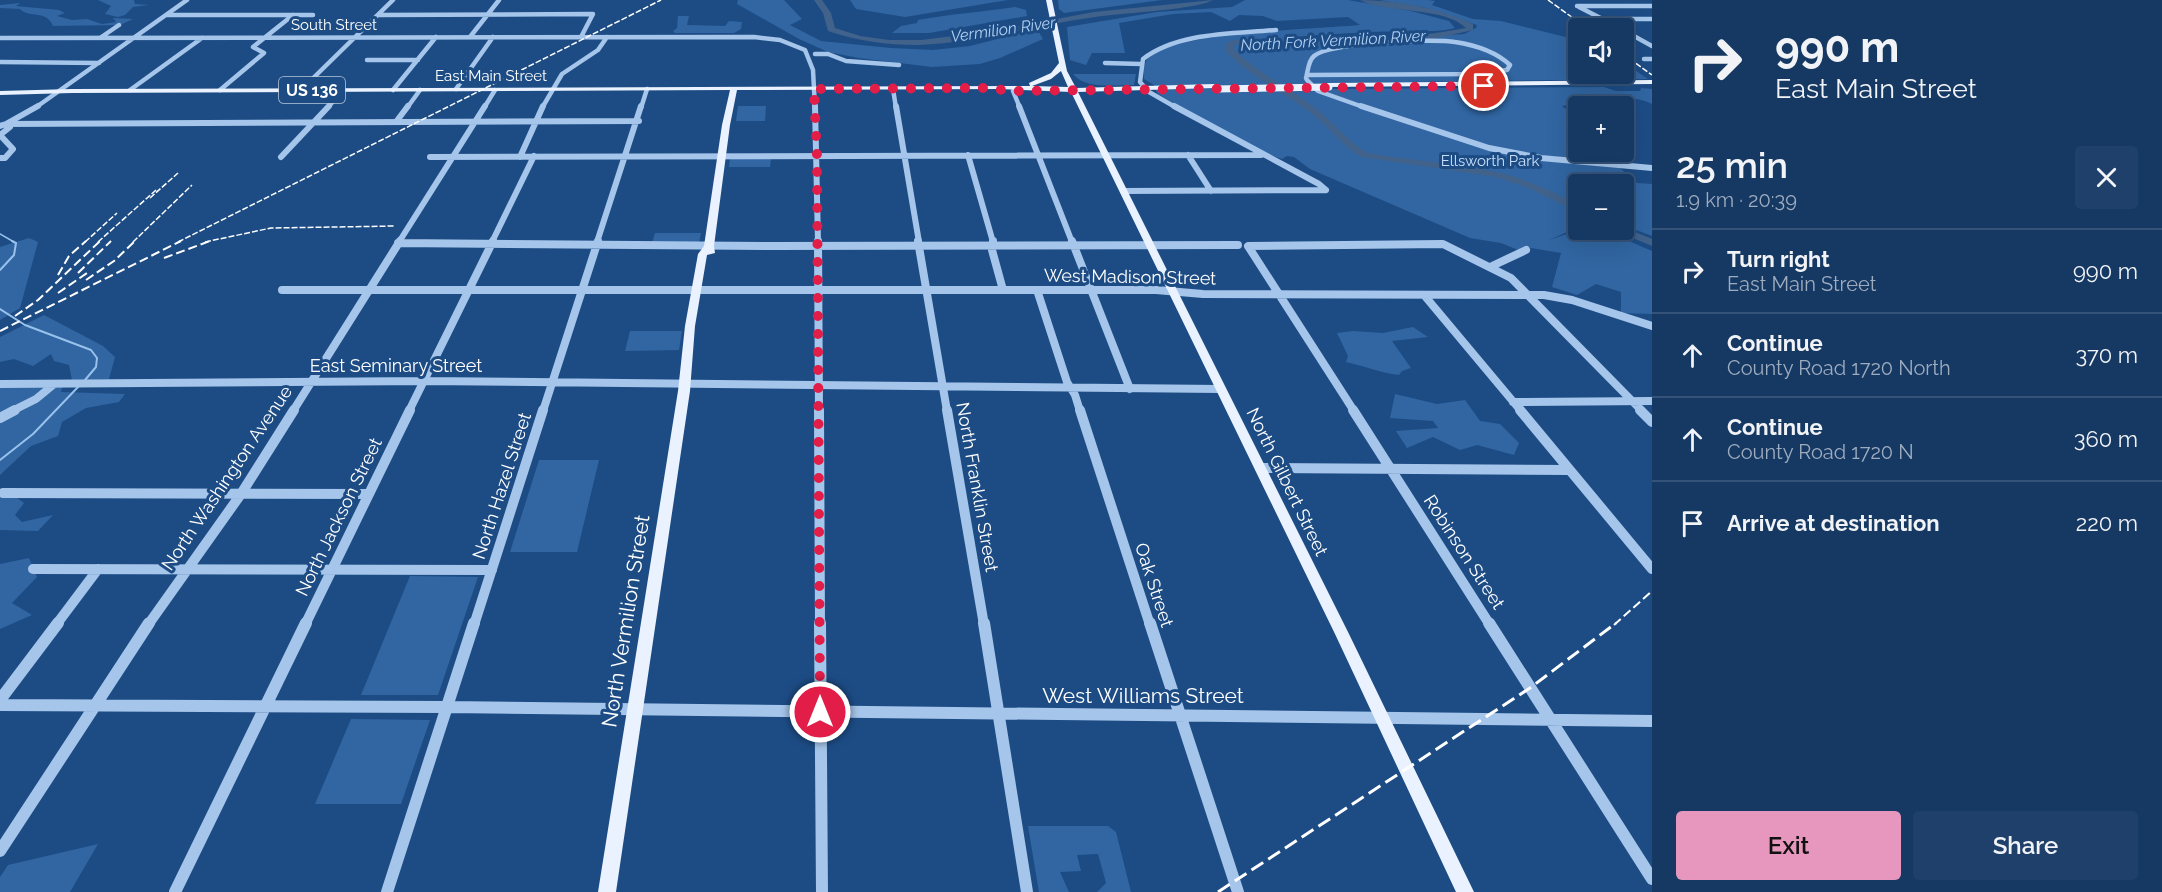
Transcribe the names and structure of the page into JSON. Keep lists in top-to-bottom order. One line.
{"streets":{"main road":["East Main Street","US 136","North Gilbert Street","North Vermilion Street"],"street":["South Street","West Madison Street","East Seminary Street","North Washington Avenue","North Hazel Street","North Franklin Street","North Jackson Street","Robinson Street","Oak Street","West Williams Street"]},"crossings":[["East Main Street","North Washington Avenue"],["East Main Street","North Gilbert Street"],["East Main Street","North Hazel Street"],["East Main Street","North Franklin Street"],["East Main Street","North Vermilion Street"],["West Madison Street","North Washington Avenue"],["West Madison Street","North Gilbert Street"],["West Madison Street","North Hazel Street"],["West Madison Street","North Franklin Street"],["West Madison Street","North Jackson Street"],["West Madison Street","Robinson Street"],["West Madison Street","Oak Street"],["West Madison Street","North Vermilion Street"],["East Seminary Street","North Washington Avenue"],["East Seminary Street","North Gilbert Street"],["East Seminary Street","North Hazel Street"],["East Seminary Street","North Franklin Street"],["East Seminary Street","North Jackson Street"],["East Seminary Street","Oak Street"],["East Seminary Street","North Vermilion Street"],["North Washington Avenue","West Williams Street"],["North Gilbert Street","West Williams Street"],["North Hazel Street","West Williams Street"],["North Franklin Street","West Williams Street"],["North Jackson Street","West Williams Street"],["Robinson Street","West Williams Street"],["Oak Street","West Williams Street"],["North Vermilion Street","West Williams Street"]],"water":["Vermilion River","North Fork Vermilion River"],"parks":["Ellsworth Park"],"page":{"turn":["990 m","East Main Street"],"map_buttons":["+","−"],"heading":["25 min","1.9 km · 20:39"],"list":[{"name":"Turn right","note":"East Main Street","value":"990 m"},{"name":"Continue","note":"County Road 1720 North","value":"370 m"},{"name":"Continue","note":"County Road 1720 N","value":"360 m"},{"name":"Arrive at destination","value":"220 m"}],"buttons":["Exit","Share"]}}
